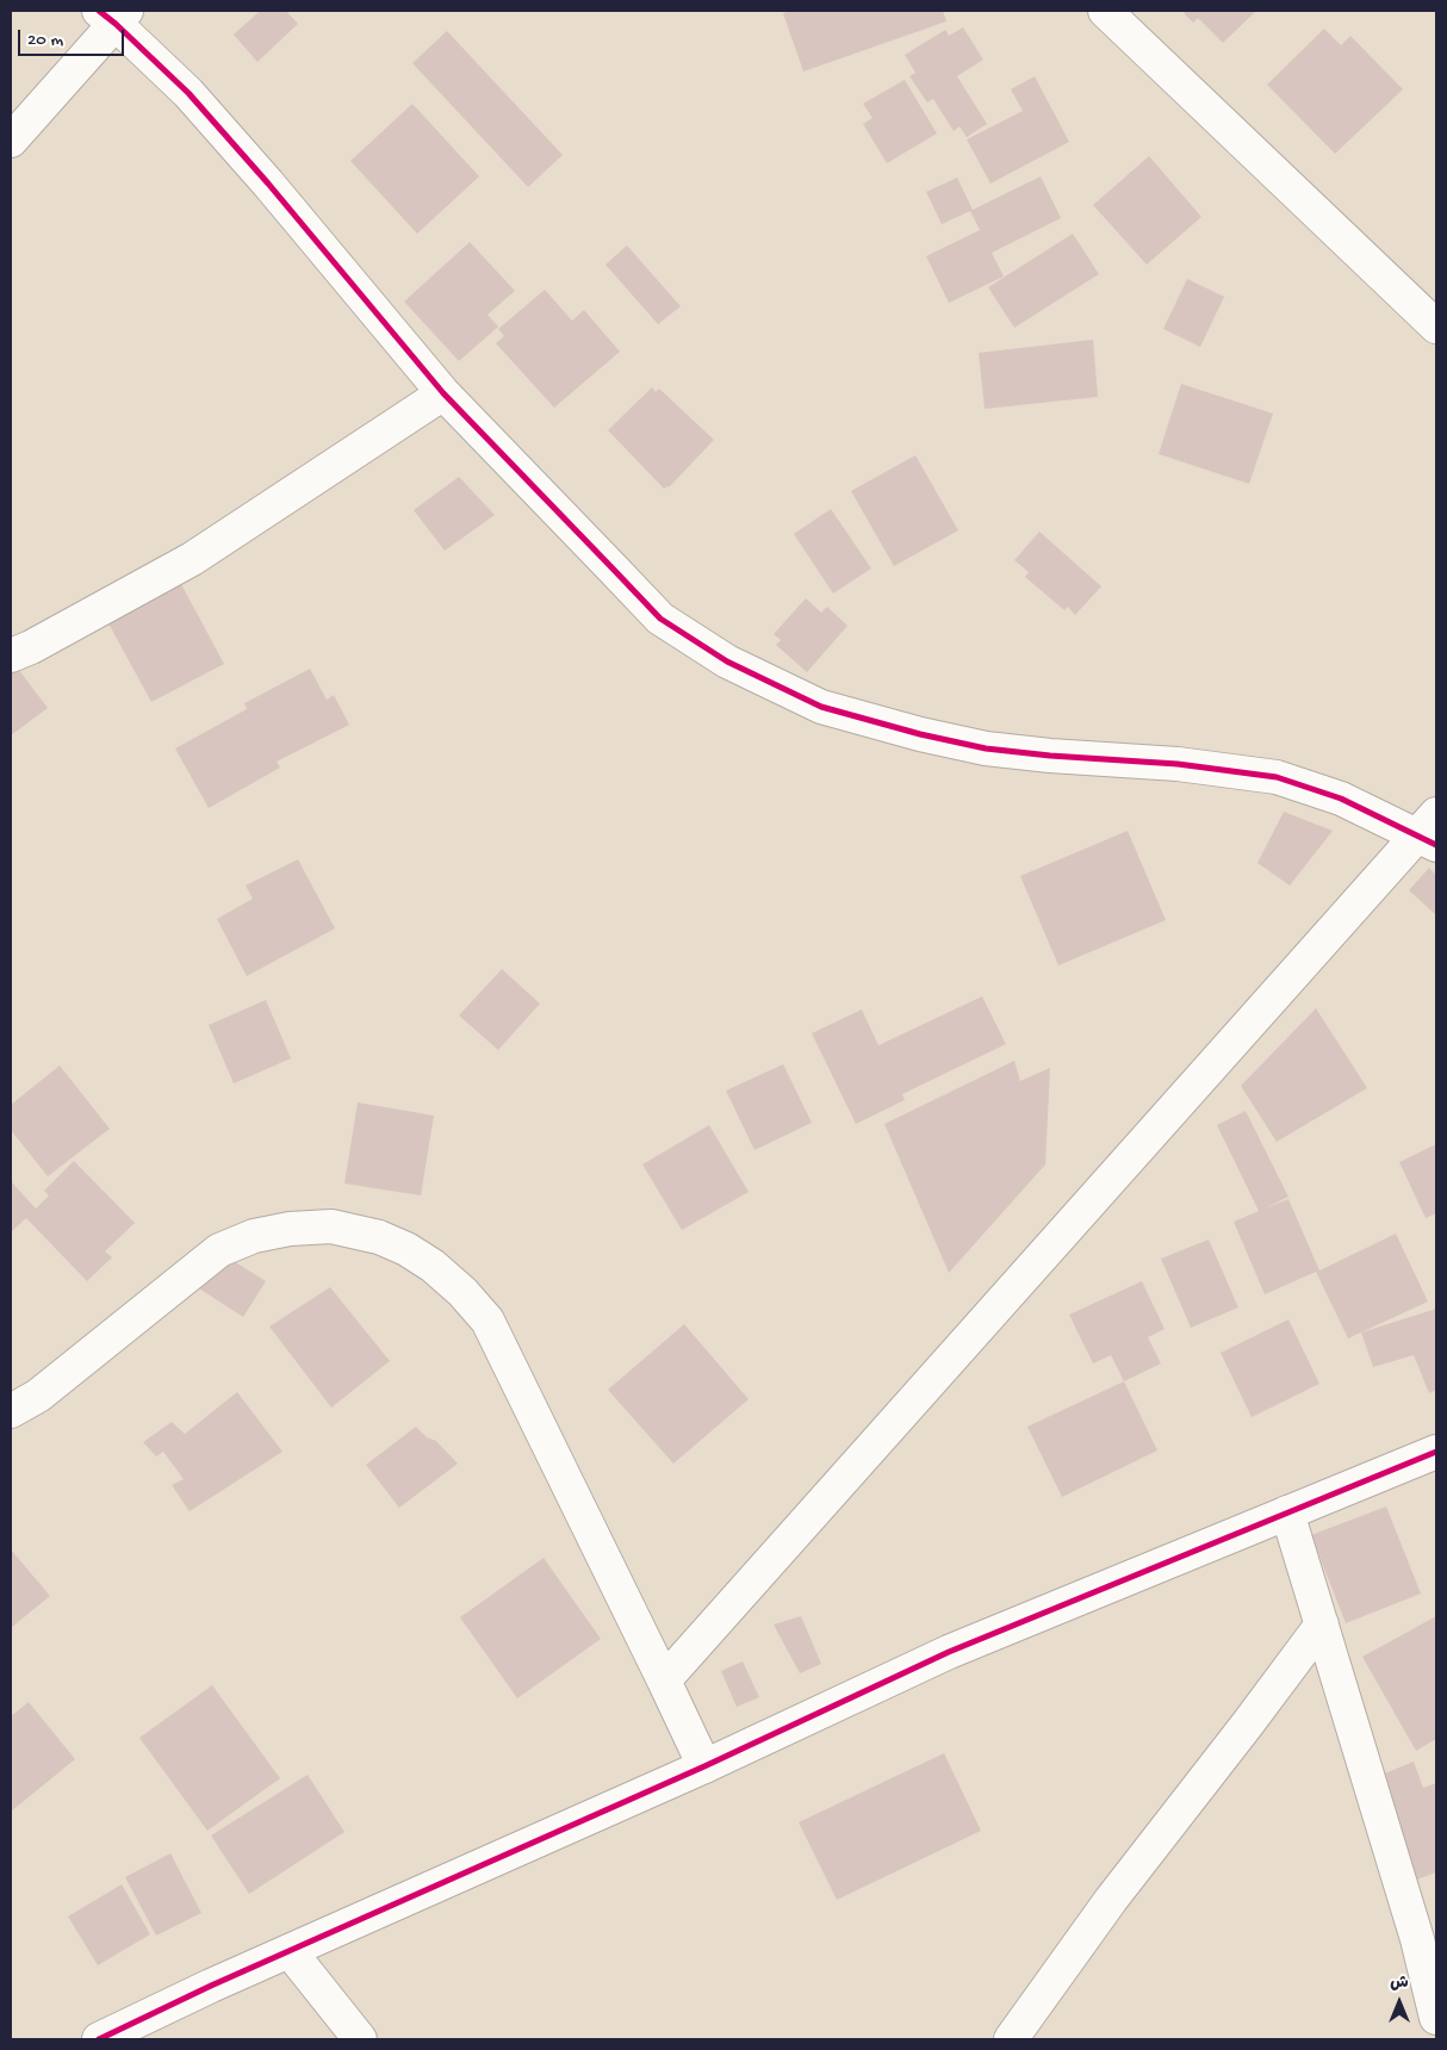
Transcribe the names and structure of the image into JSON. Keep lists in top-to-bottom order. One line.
{"scale_bar":"20 m","north":"top"}
